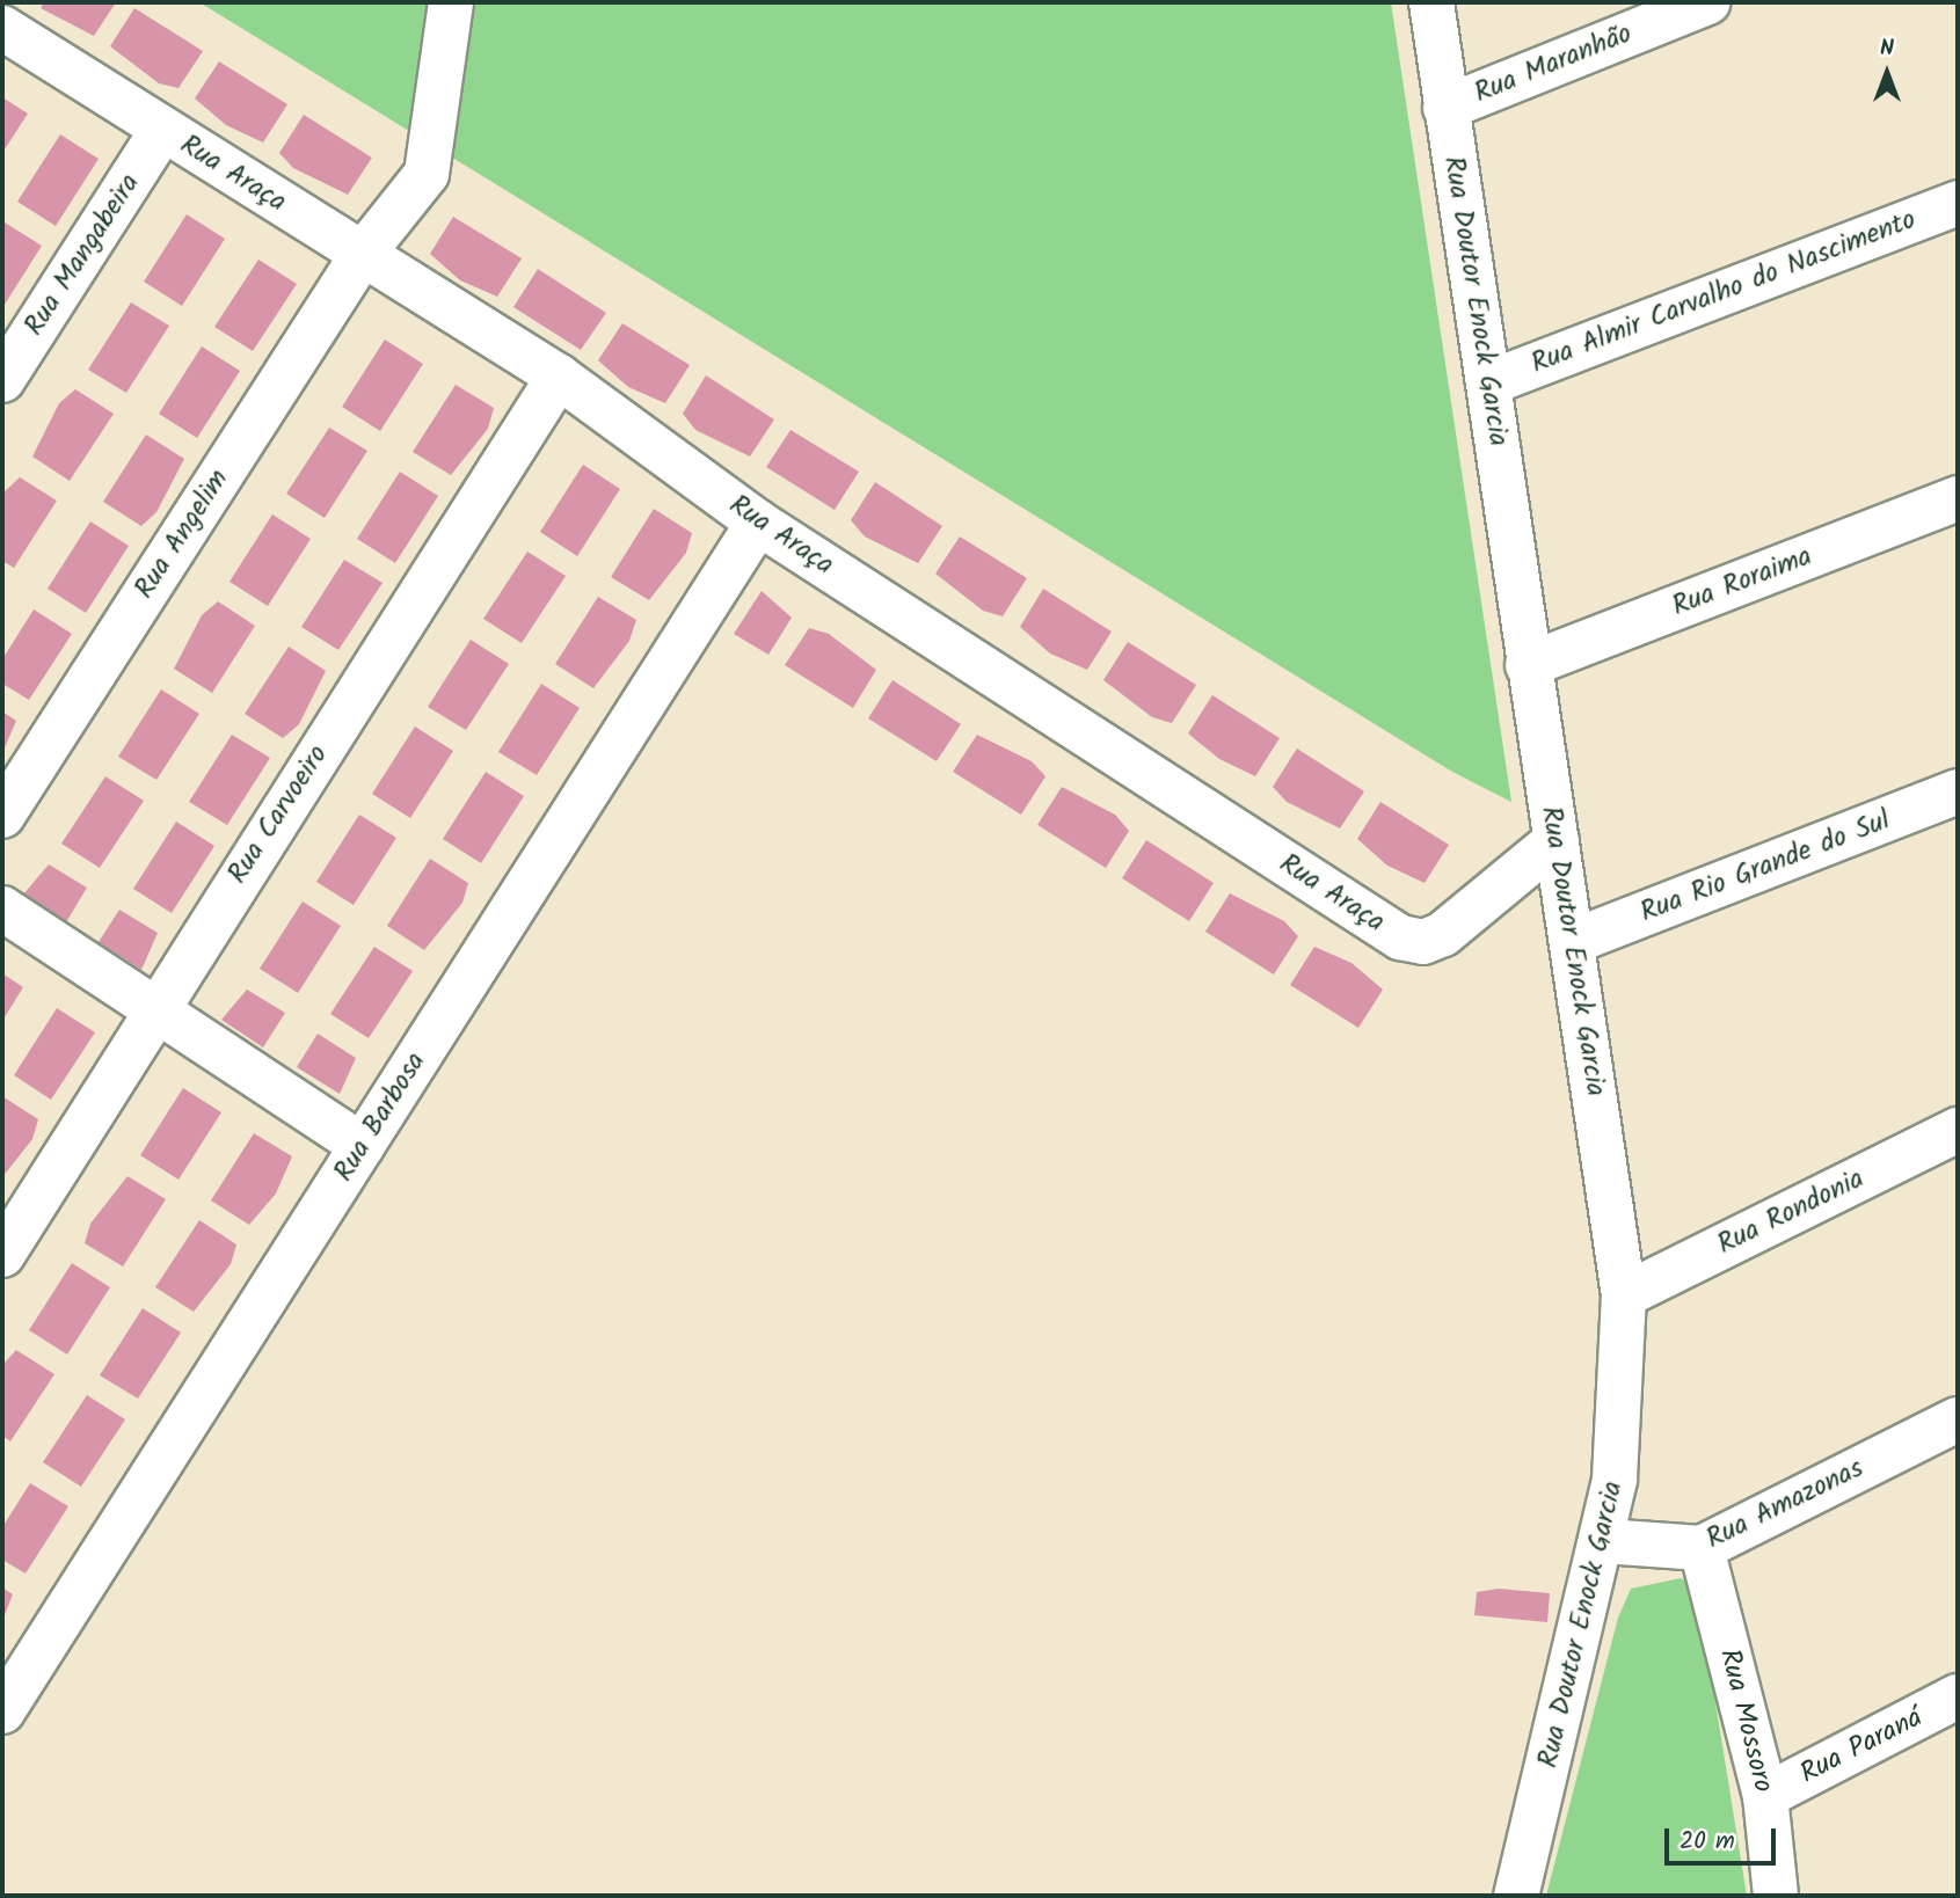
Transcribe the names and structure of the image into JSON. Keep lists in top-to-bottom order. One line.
{"streets":{"street":["Rua Maranhão","Rua Araça","Rua Mangabeira","Rua Almir Carvalho do Nascimento","Rua Doutor Enock Garcia","Rua Angelim","Rua Roraima","Rua Carvoeiro","Rua Rio Grande do Sul","Rua Barbosa","Rua Rondonia","Rua Amazonas","Rua Mossoro","Rua Paraná"]},"crossings":[["Rua Maranhão","Rua Doutor Enock Garcia"],["Rua Araça","Rua Mangabeira"],["Rua Araça","Rua Doutor Enock Garcia"],["Rua Araça","Rua Angelim"],["Rua Araça","Rua Carvoeiro"],["Rua Araça","Rua Barbosa"],["Rua Almir Carvalho do Nascimento","Rua Doutor Enock Garcia"],["Rua Doutor Enock Garcia","Rua Roraima"],["Rua Doutor Enock Garcia","Rua Rio Grande do Sul"],["Rua Doutor Enock Garcia","Rua Rondonia"],["Rua Doutor Enock Garcia","Rua Amazonas"],["Rua Amazonas","Rua Mossoro"],["Rua Mossoro","Rua Paraná"]],"scale_bar":"20 m","north":"top"}
